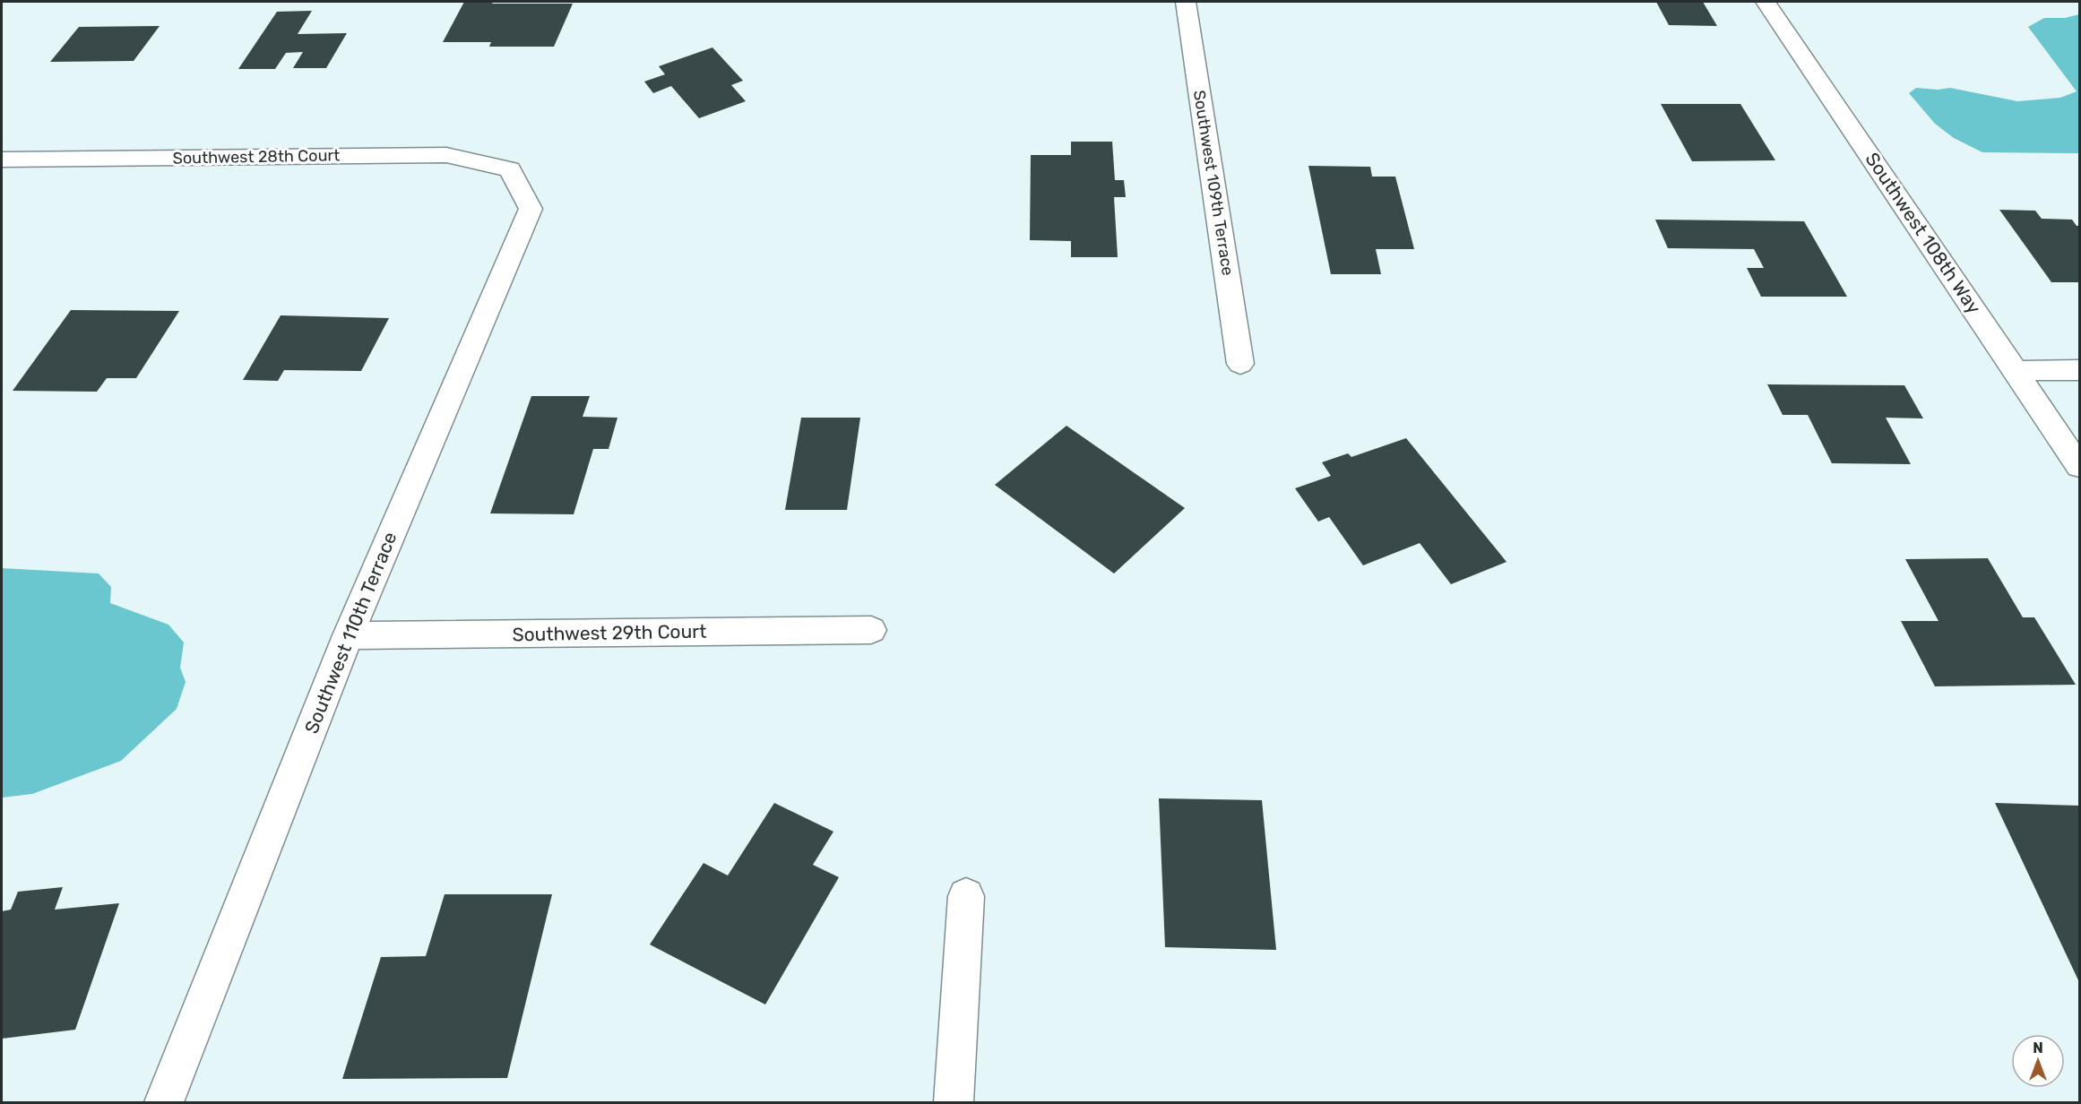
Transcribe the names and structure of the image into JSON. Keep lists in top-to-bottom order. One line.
{"streets":{"street":["Southwest 28th Court","Southwest 109th Terrace","Southwest 108th Way","Southwest 110th Terrace","Southwest 29th Court"]},"crossings":[["Southwest 28th Court","Southwest 110th Terrace"],["Southwest 110th Terrace","Southwest 29th Court"]],"north":"top"}
